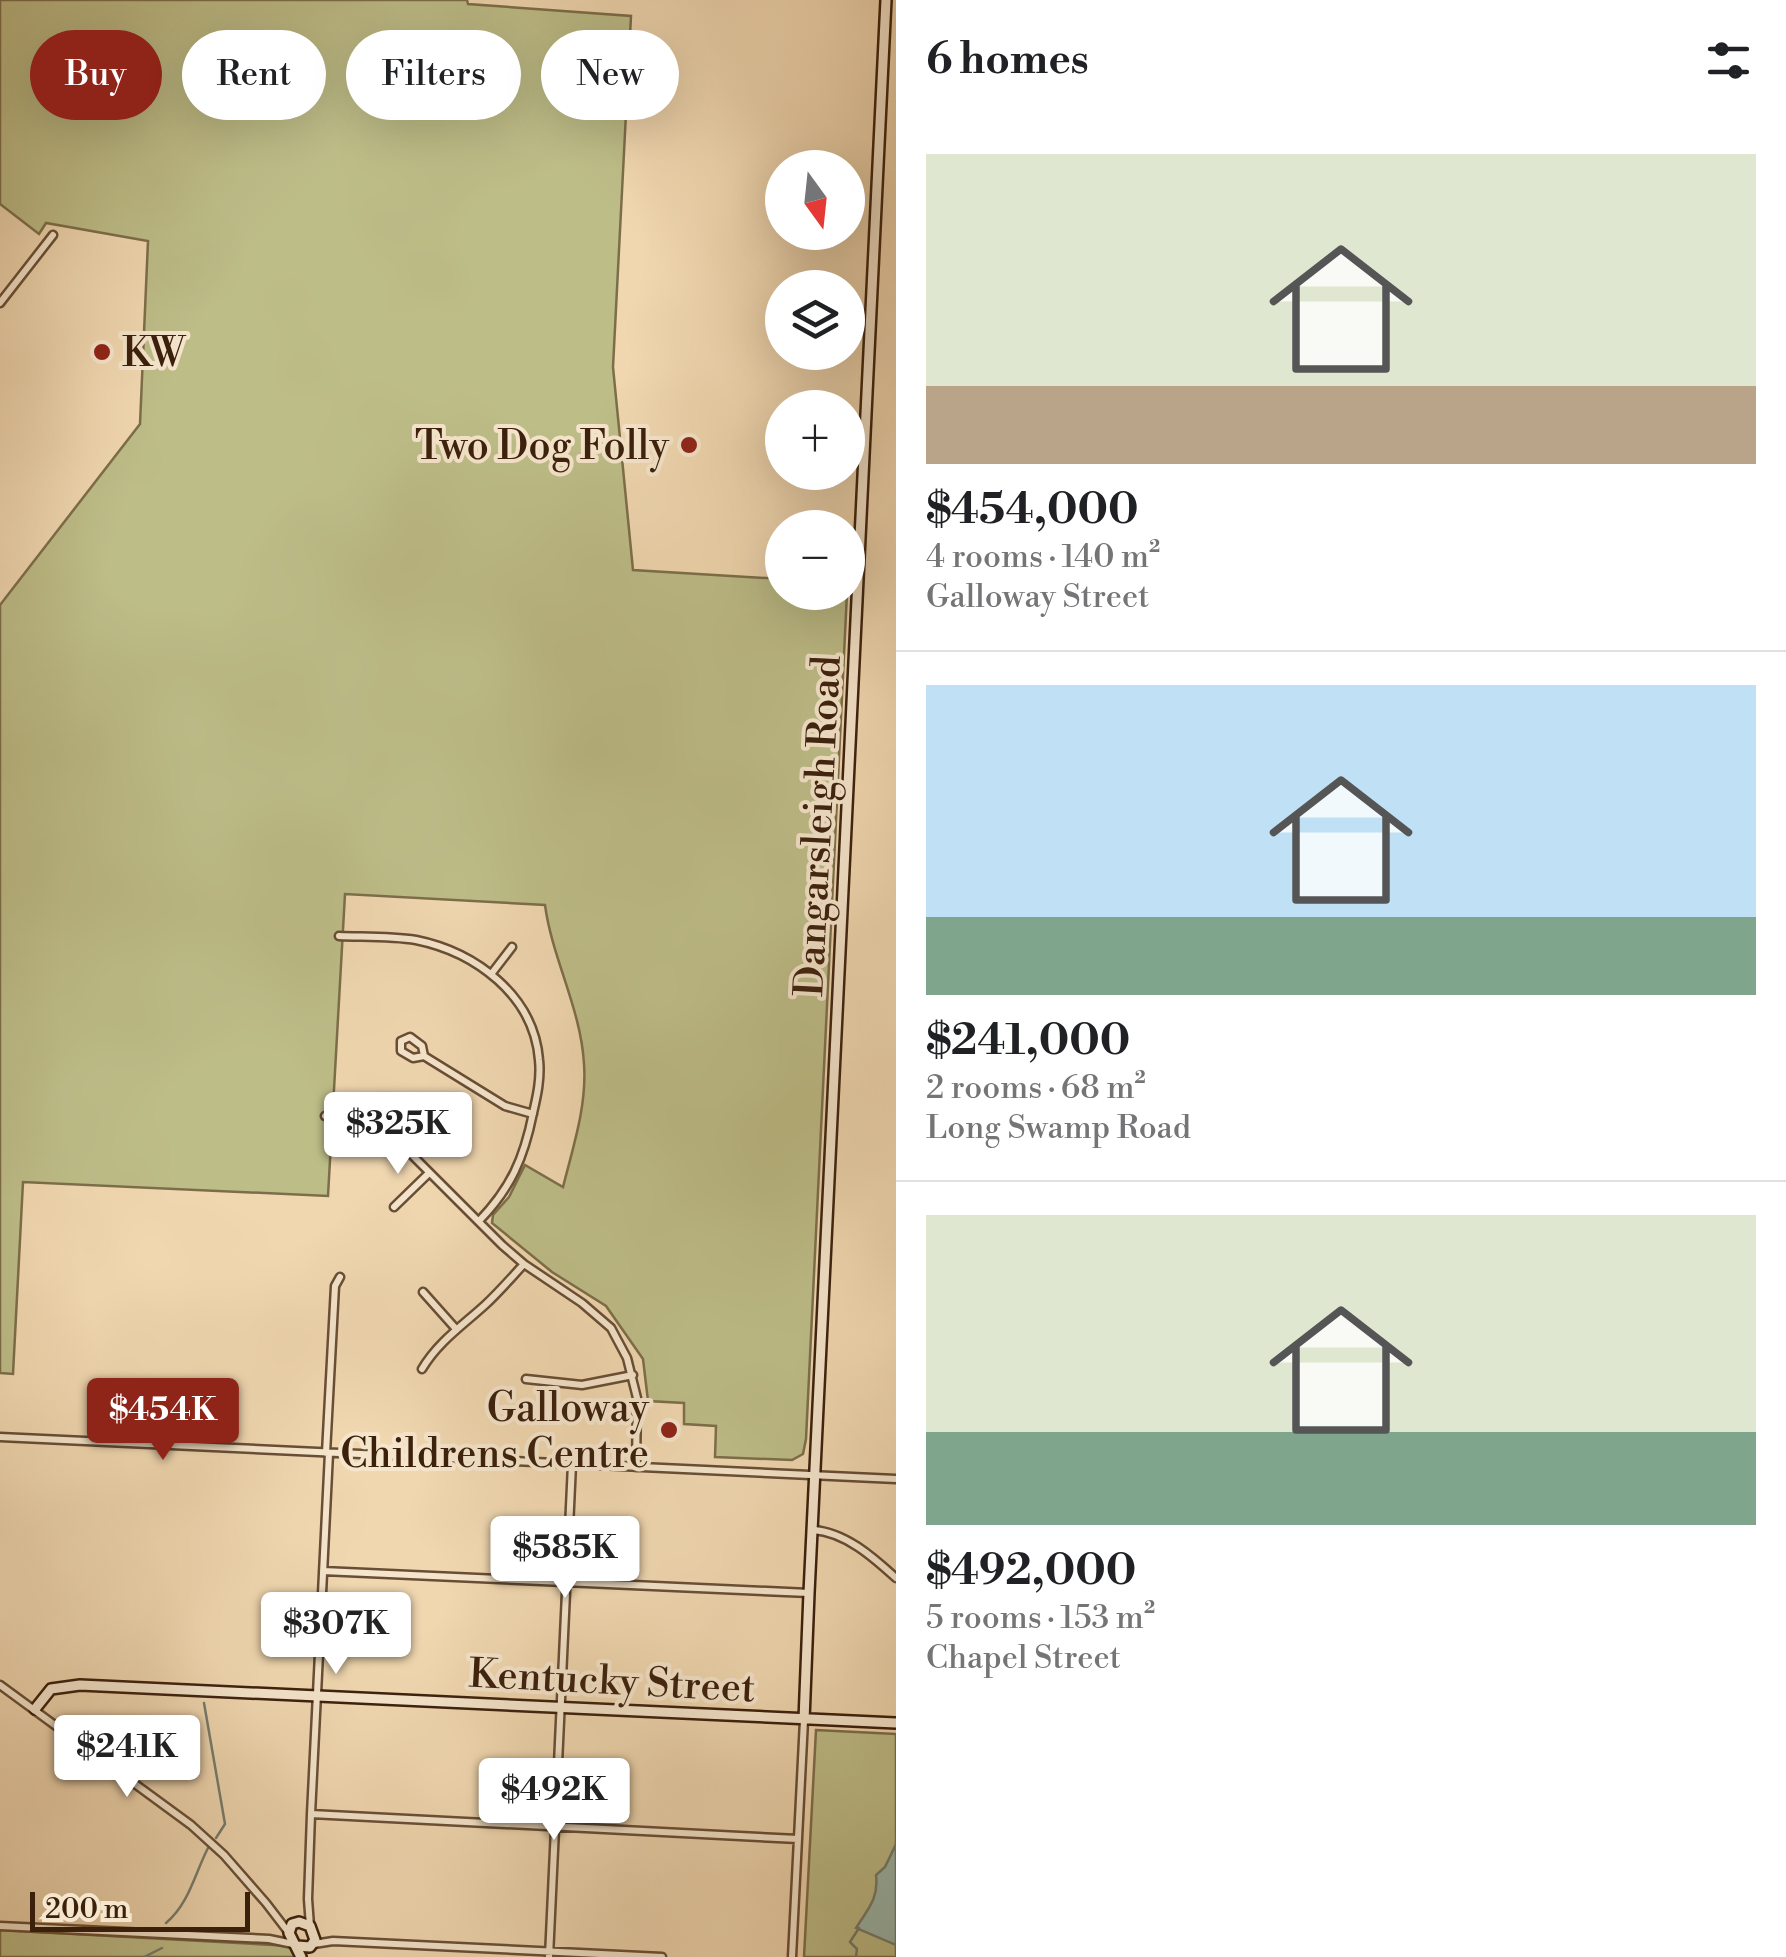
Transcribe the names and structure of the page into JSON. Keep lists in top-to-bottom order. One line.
{"streets":{"street":["Dangarsleigh Road","Kentucky Street"]},"crossings":[["Dangarsleigh Road","Kentucky Street"]],"places":["KW","Two Dog Folly","Galloway Childrens Centre"],"scale_bar":"200 m","north":"bottom","page":{"heading":"6 homes","chip":["Buy","Rent","Filters","New"],"list":[{"name":"$454,000","note":"4 rooms · 140 m² · Galloway Street"},{"name":"$241,000","note":"2 rooms · 68 m² · Long Swamp Road"},{"name":"$492,000","note":"5 rooms · 153 m² · Chapel Street"}],"map_buttons":["+","−"],"price":["$325K","$454K","$585K","$307K","$241K","$492K"],"scale":"200 m"}}
